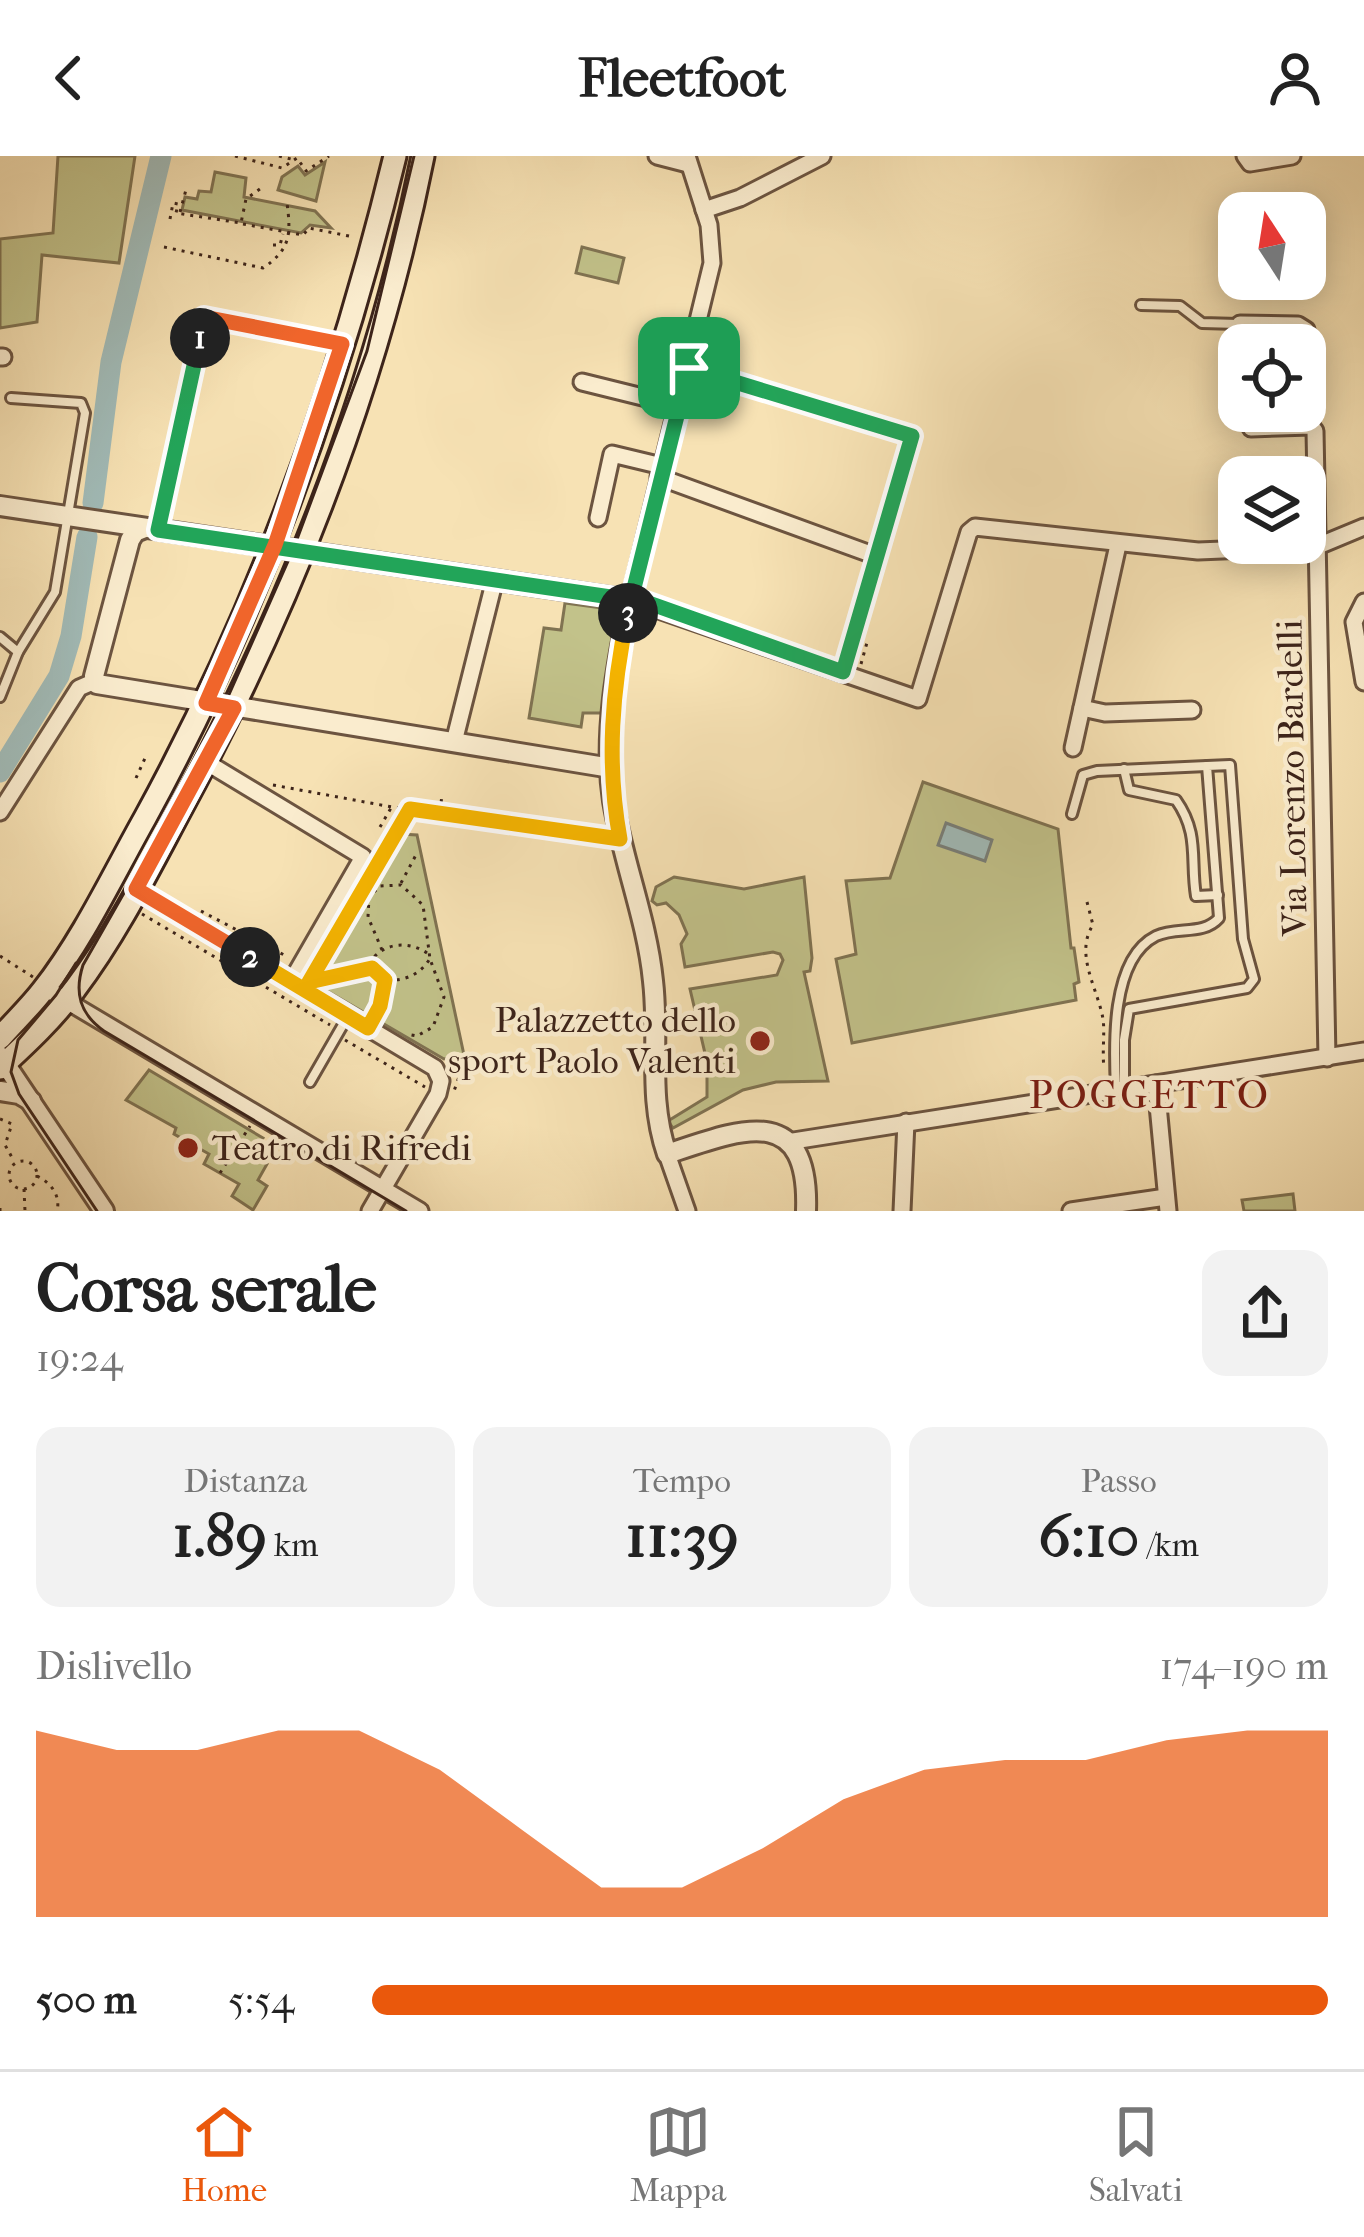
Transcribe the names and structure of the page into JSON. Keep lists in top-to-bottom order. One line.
{"streets":{"street":["Via Lorenzo Bardelli"]},"districts":["POGGETTO"],"places":["Palazzetto dello sport Paolo Valenti","Teatro di Rifredi"],"north":"top","page":{"header":"Fleetfoot","pins":["1","3","2"],"heading":["Corsa serale","19:24"],"stats":[["Distanza","1.89 km"],["Tempo","11:39"],["Passo","6:10 /km"]],"chart":["Dislivello","174–190 m"],"list":[{"name":"500 m","note":"5:54"}],"tabs":["Home","Mappa","Salvati"]}}
